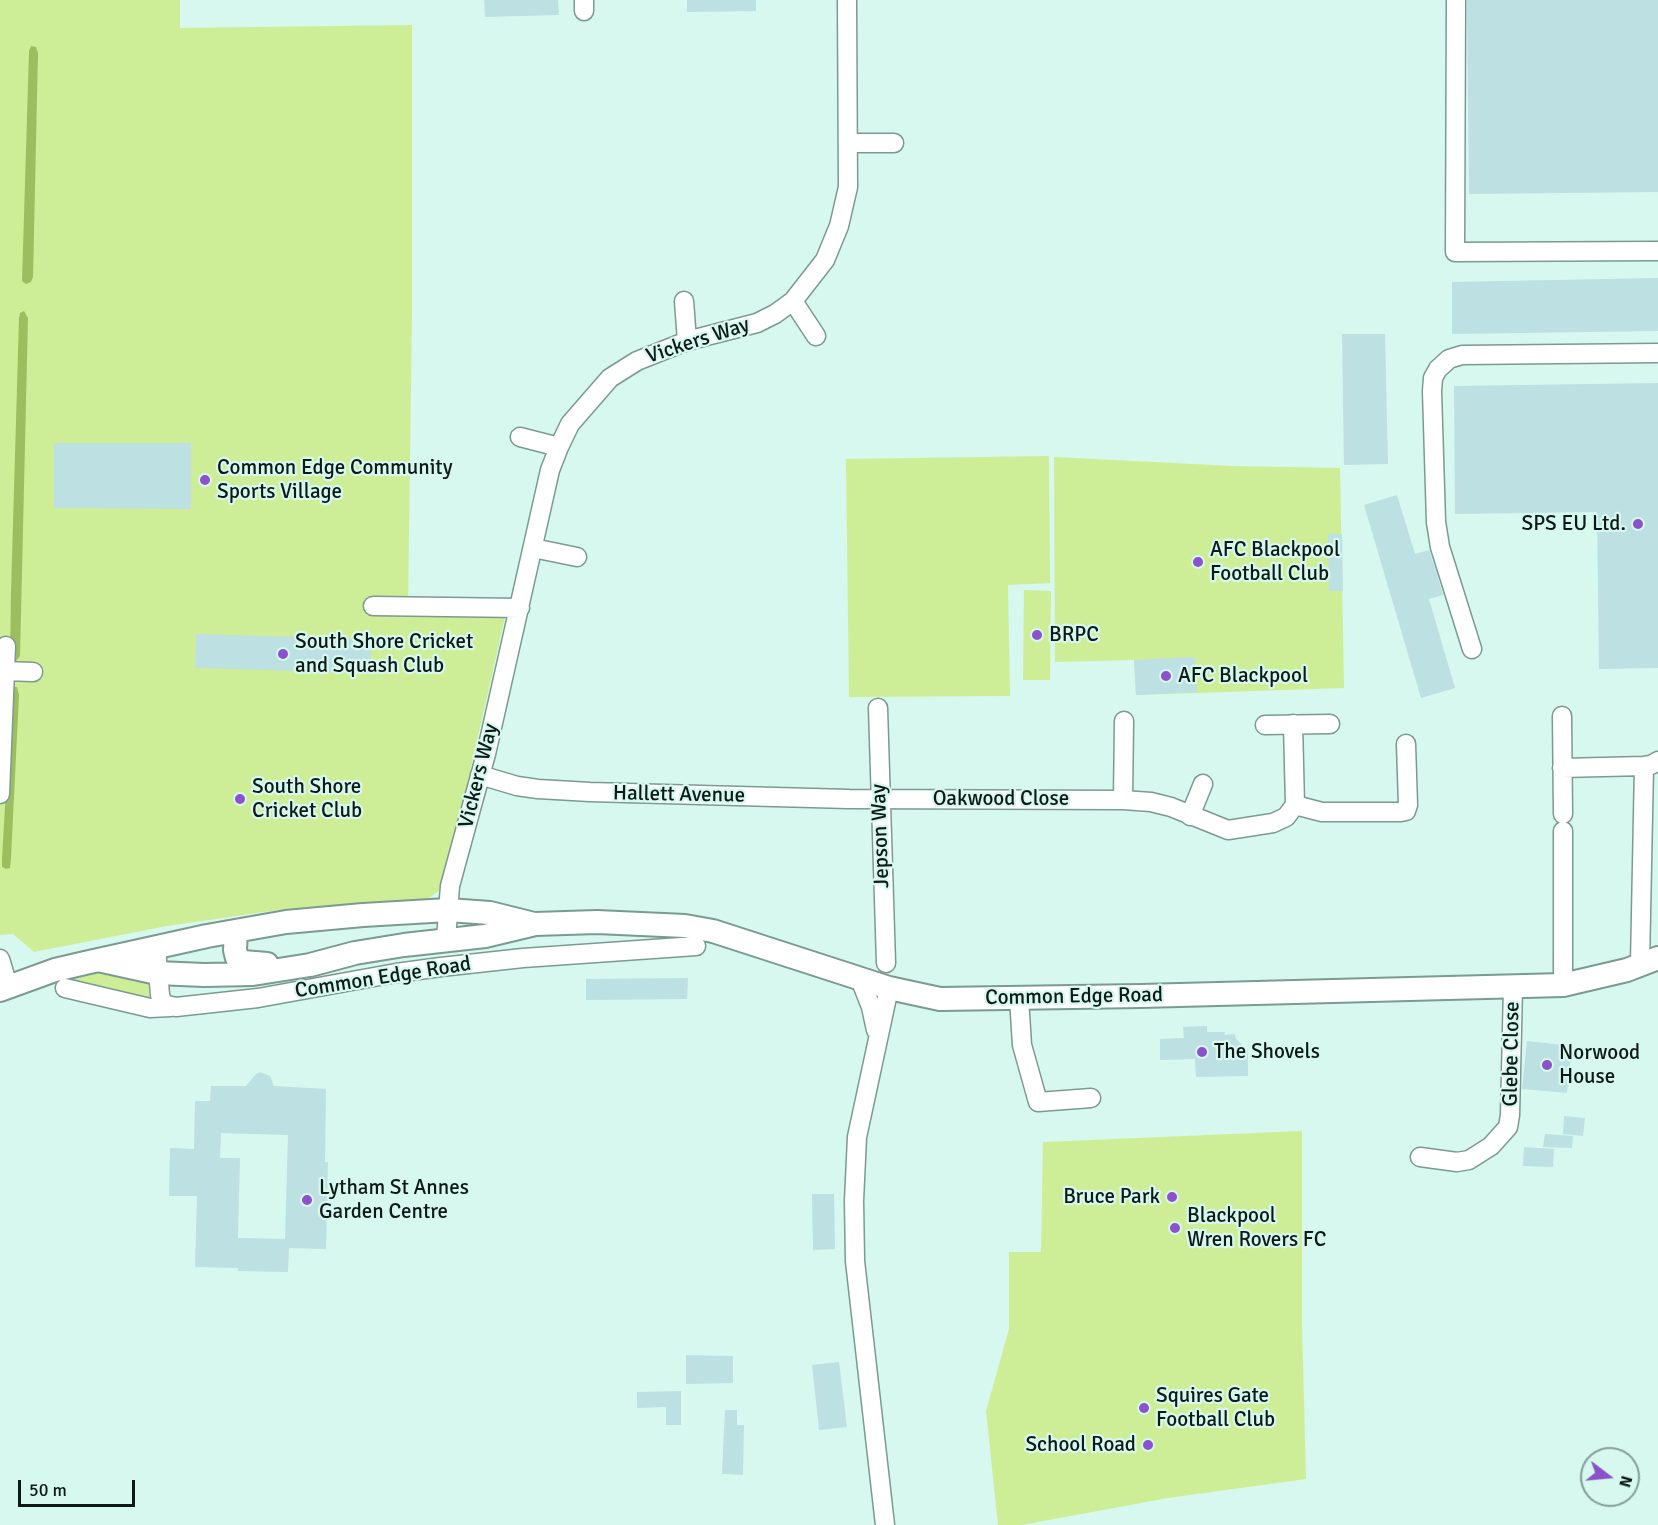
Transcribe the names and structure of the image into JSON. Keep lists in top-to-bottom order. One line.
{"streets":{"main road":["Common Edge Road"],"street":["Vickers Way","Hallett Avenue","Oakwood Close","Jepson Way","Glebe Close"]},"crossings":[["Vickers Way","Hallett Avenue"],["Vickers Way","Common Edge Road"],["Hallett Avenue","Oakwood Close"],["Hallett Avenue","Jepson Way"],["Oakwood Close","Jepson Way"],["Common Edge Road","Glebe Close"]],"places":["Common Edge Community Sports Village","SPS EU Ltd.","AFC Blackpool Football Club","BRPC","South Shore Cricket and Squash Club","AFC Blackpool","South Shore Cricket Club","The Shovels","Norwood House","Bruce Park","Lytham St Annes Garden Centre","Blackpool Wren Rovers FC","Squires Gate Football Club","School Road"],"scale_bar":"50 m","north":"right"}
